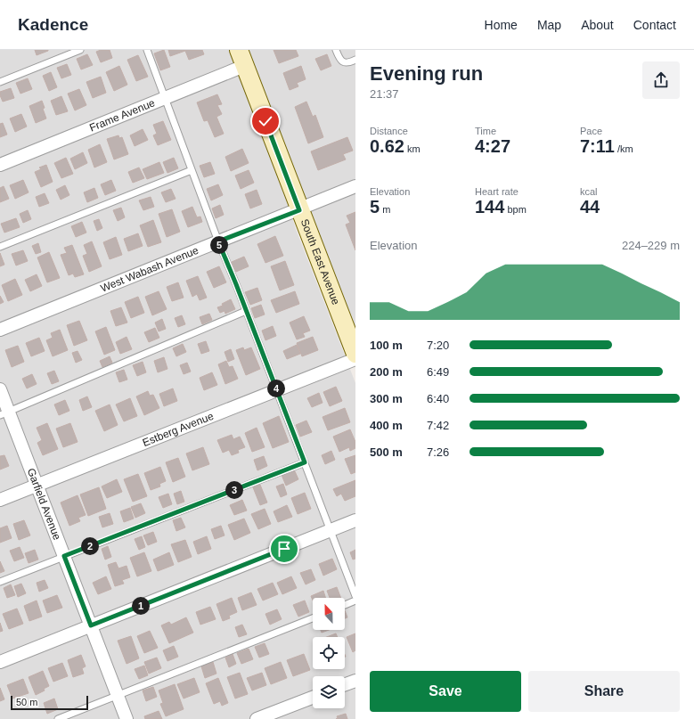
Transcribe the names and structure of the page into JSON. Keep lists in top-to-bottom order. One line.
{"streets":{"main road":["South East Avenue"],"street":["Frame Avenue","West Wabash Avenue","Estberg Avenue","Garfield Avenue"]},"crossings":[["Frame Avenue","South East Avenue"],["South East Avenue","West Wabash Avenue"],["Estberg Avenue","Garfield Avenue"]],"scale_bar":"50 m","north":"top","page":{"header":"Kadence","nav":["Home","Map","About","Contact"],"heading":["Evening run","21:37"],"stats":[["Distance","0.62 km"],["Time","4:27"],["Pace","7:11 /km"],["Elevation","5 m"],["Heart rate","144 bpm"],["kcal","44"]],"chart":["Elevation","224–229 m"],"pins":["5","4","3","2","1"],"list":[{"name":"100 m","note":"7:20"},{"name":"200 m","note":"6:49"},{"name":"300 m","note":"6:40"},{"name":"400 m","note":"7:42"},{"name":"500 m","note":"7:26"}],"buttons":["Save","Share"],"scale":"50 m"}}
